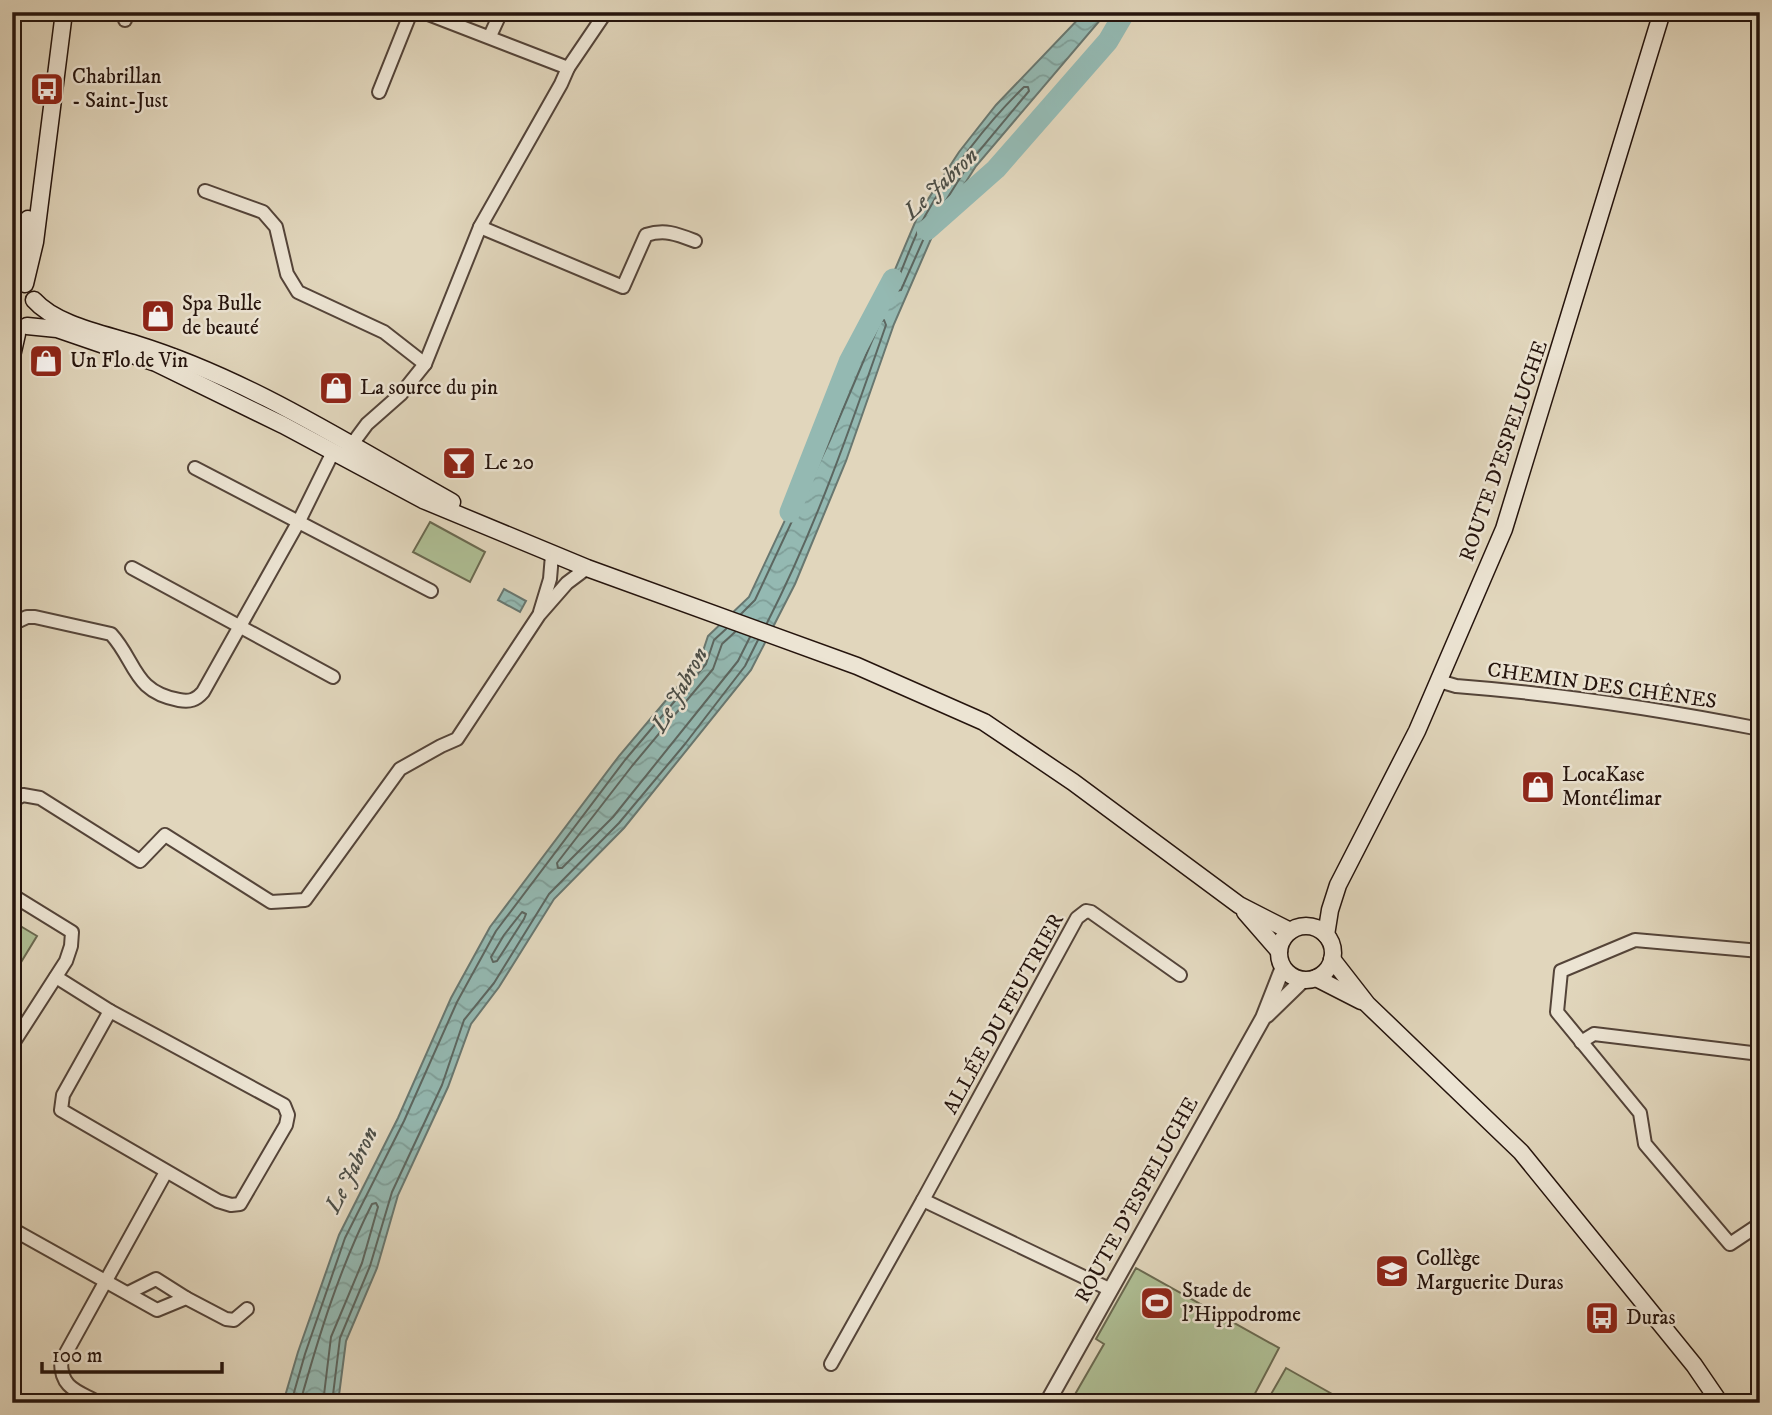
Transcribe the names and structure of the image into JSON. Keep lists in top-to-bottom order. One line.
{"streets":{"main road":["ROUTE D'ESPELUCHE"],"street":["CHEMIN DES CHÊNES","ALLÉE DU FEUTRIER"]},"crossings":[["ROUTE D'ESPELUCHE","CHEMIN DES CHÊNES"]],"water":["Le Jabron"],"places":{"bus stop":["Chabrillan - Saint-Just","Duras"],"shop":["Spa Bulle de beauté","Un Flo de Vin","La source du pin","LocaKase Montélimar"],"bar":["Le 20"],"school or university":["Collège Marguerite Duras"],"sports":["Stade de l'Hippodrome"]},"scale_bar":"100 m"}
